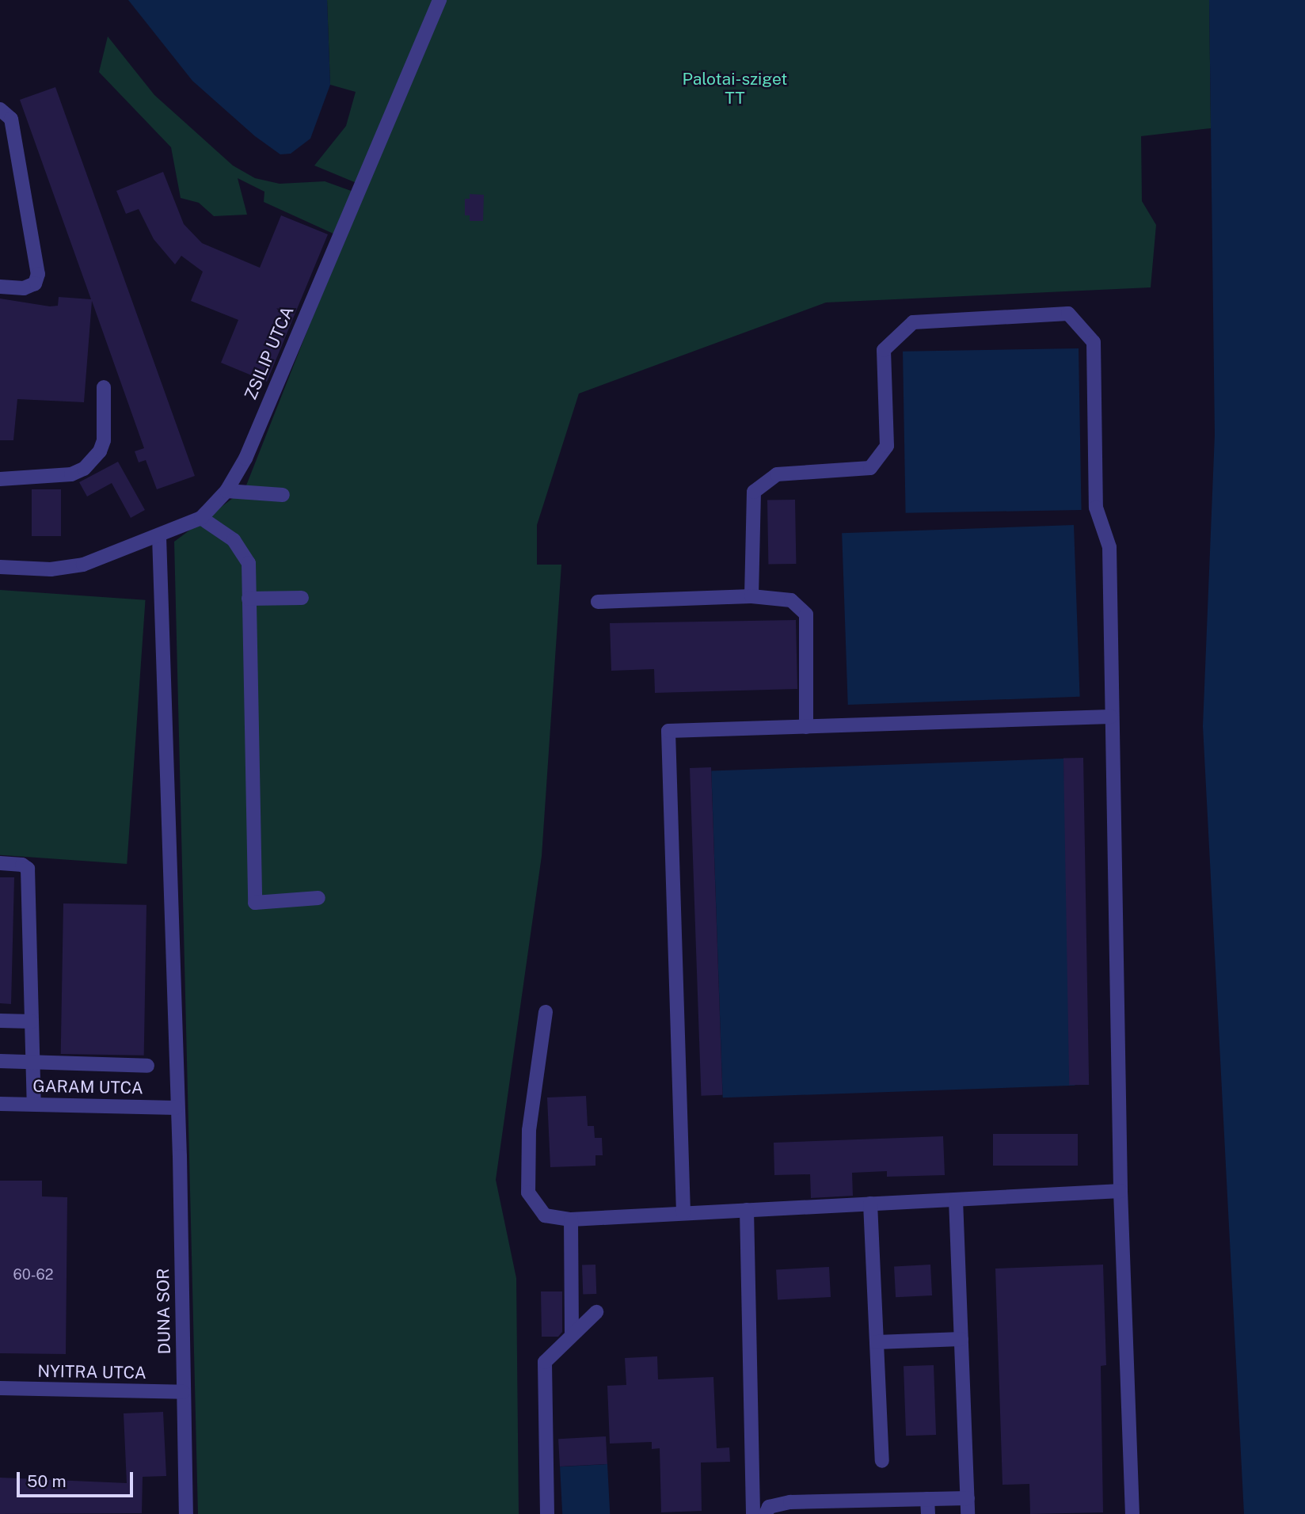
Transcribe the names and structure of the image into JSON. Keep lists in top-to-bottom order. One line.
{"streets":{"street":["ZSILIP UTCA","GARAM UTCA","DUNA SOR","NYITRA UTCA"]},"crossings":[["ZSILIP UTCA","DUNA SOR"],["GARAM UTCA","DUNA SOR"],["DUNA SOR","NYITRA UTCA"]],"parks":["Palotai-sziget TT"],"house_numbers":["60-62"],"scale_bar":"50 m"}
